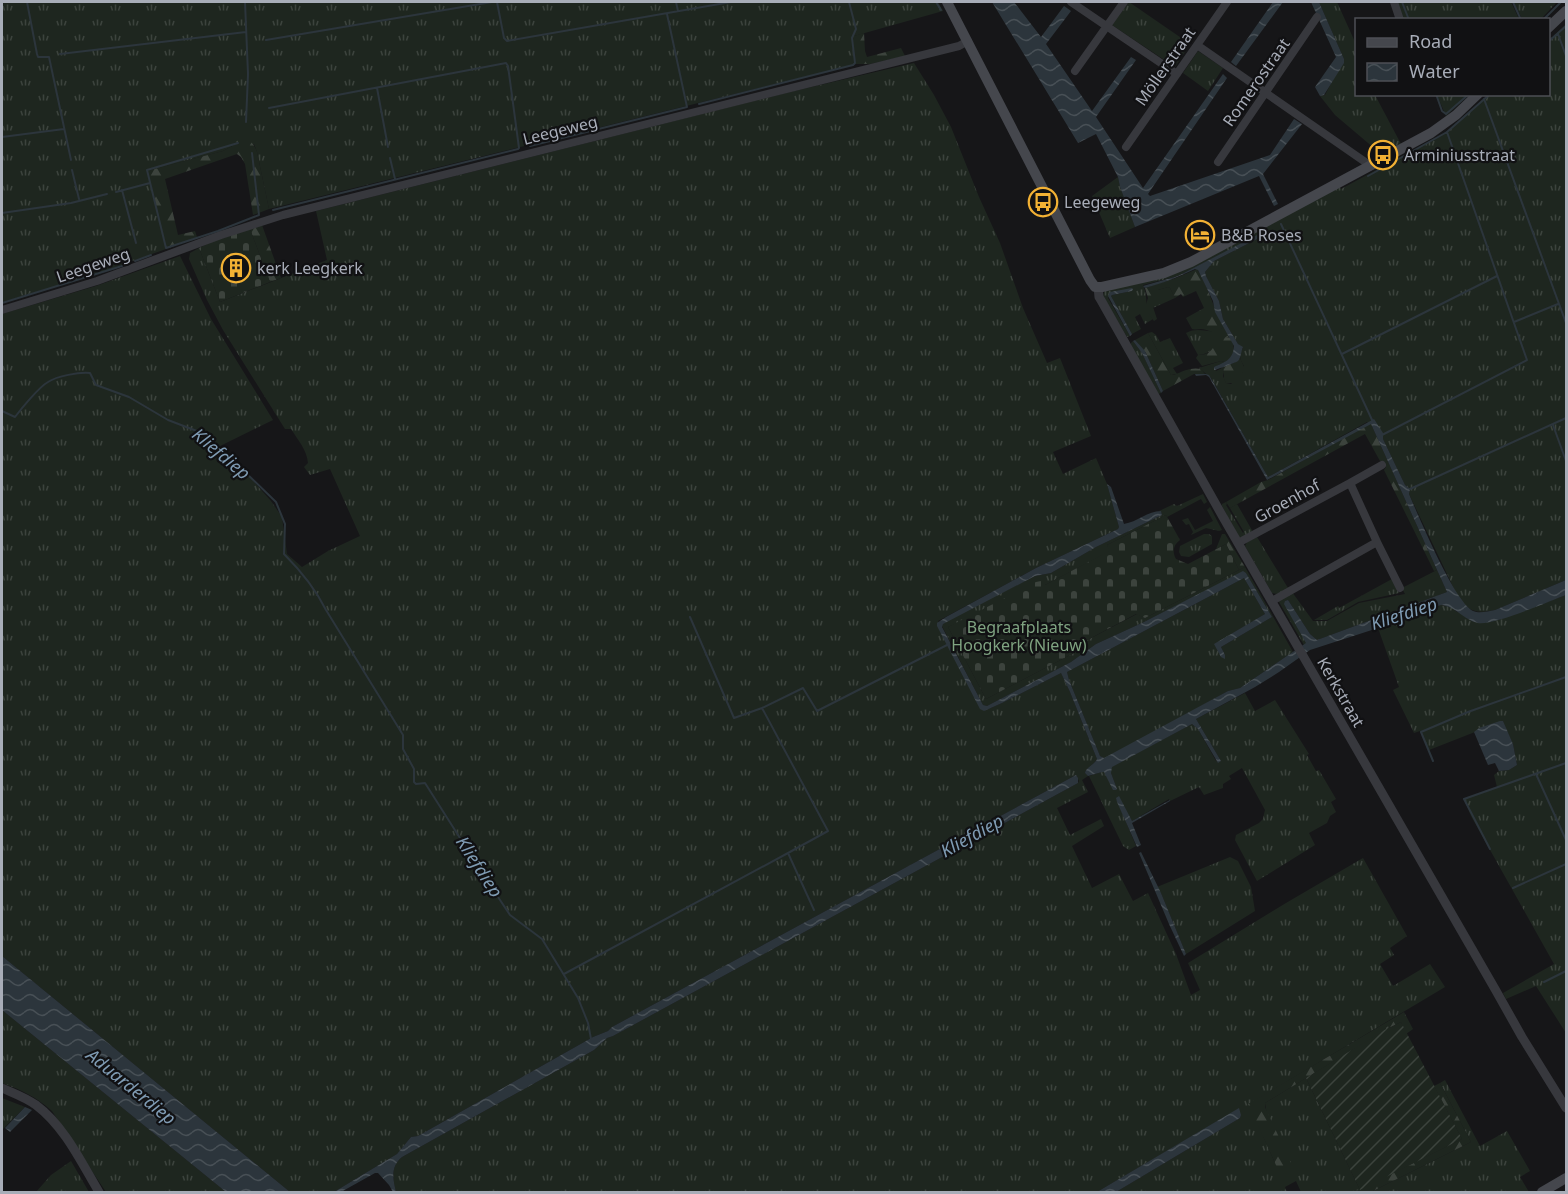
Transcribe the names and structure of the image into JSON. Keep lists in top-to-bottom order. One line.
{"streets":{"street":["Möllerstraat","Romerostraat","Leegeweg","Groenhof","Kerkstraat"]},"crossings":[["Groenhof","Kerkstraat"]],"water":["Kliefdiep","Aduarderdiep"],"parks":["Begraafplaats Hoogkerk (Nieuw)"],"places":{"bus stop":["Arminiusstraat","Leegeweg"],"hotel":["B&B Roses"],"building":["kerk Leegkerk"]},"legend":["Road","Water"]}
